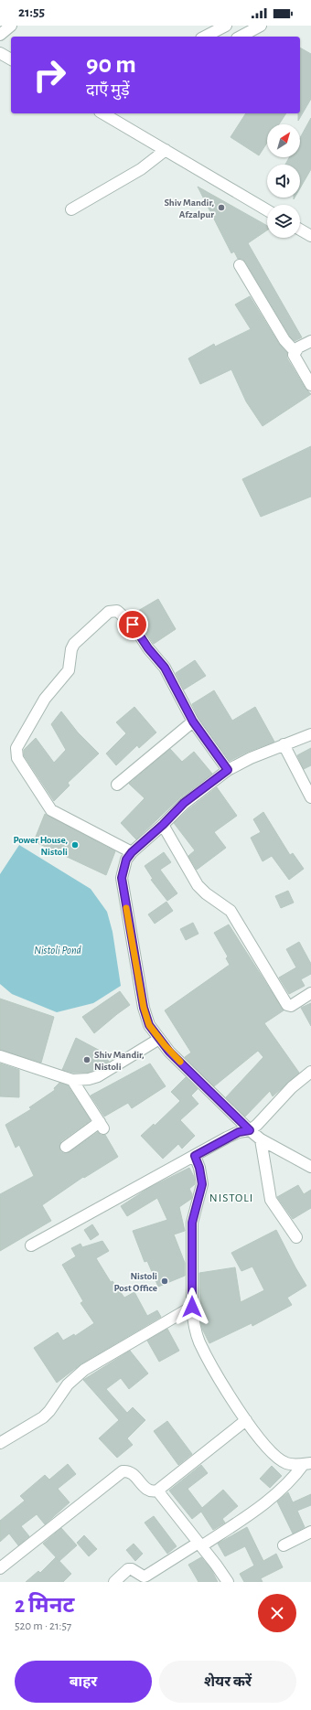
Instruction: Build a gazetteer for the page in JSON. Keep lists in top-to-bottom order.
{
  "districts": ["NISTOLI"],
  "water": ["Nistoli Pond"],
  "places": [
    "Shiv Mandir, Afzalpur",
    "Power House, Nistoli",
    "Shiv Mandir, Nistoli",
    "Nistoli Post Office"
  ],
  "north": "top right",
  "page": {
    "status": "21:55",
    "turn": ["90 m", "दाएँ मुड़ें"],
    "heading": ["2 मिनट", "520 m · 21:57"],
    "buttons": ["बाहर", "शेयर करें"]
  }
}
